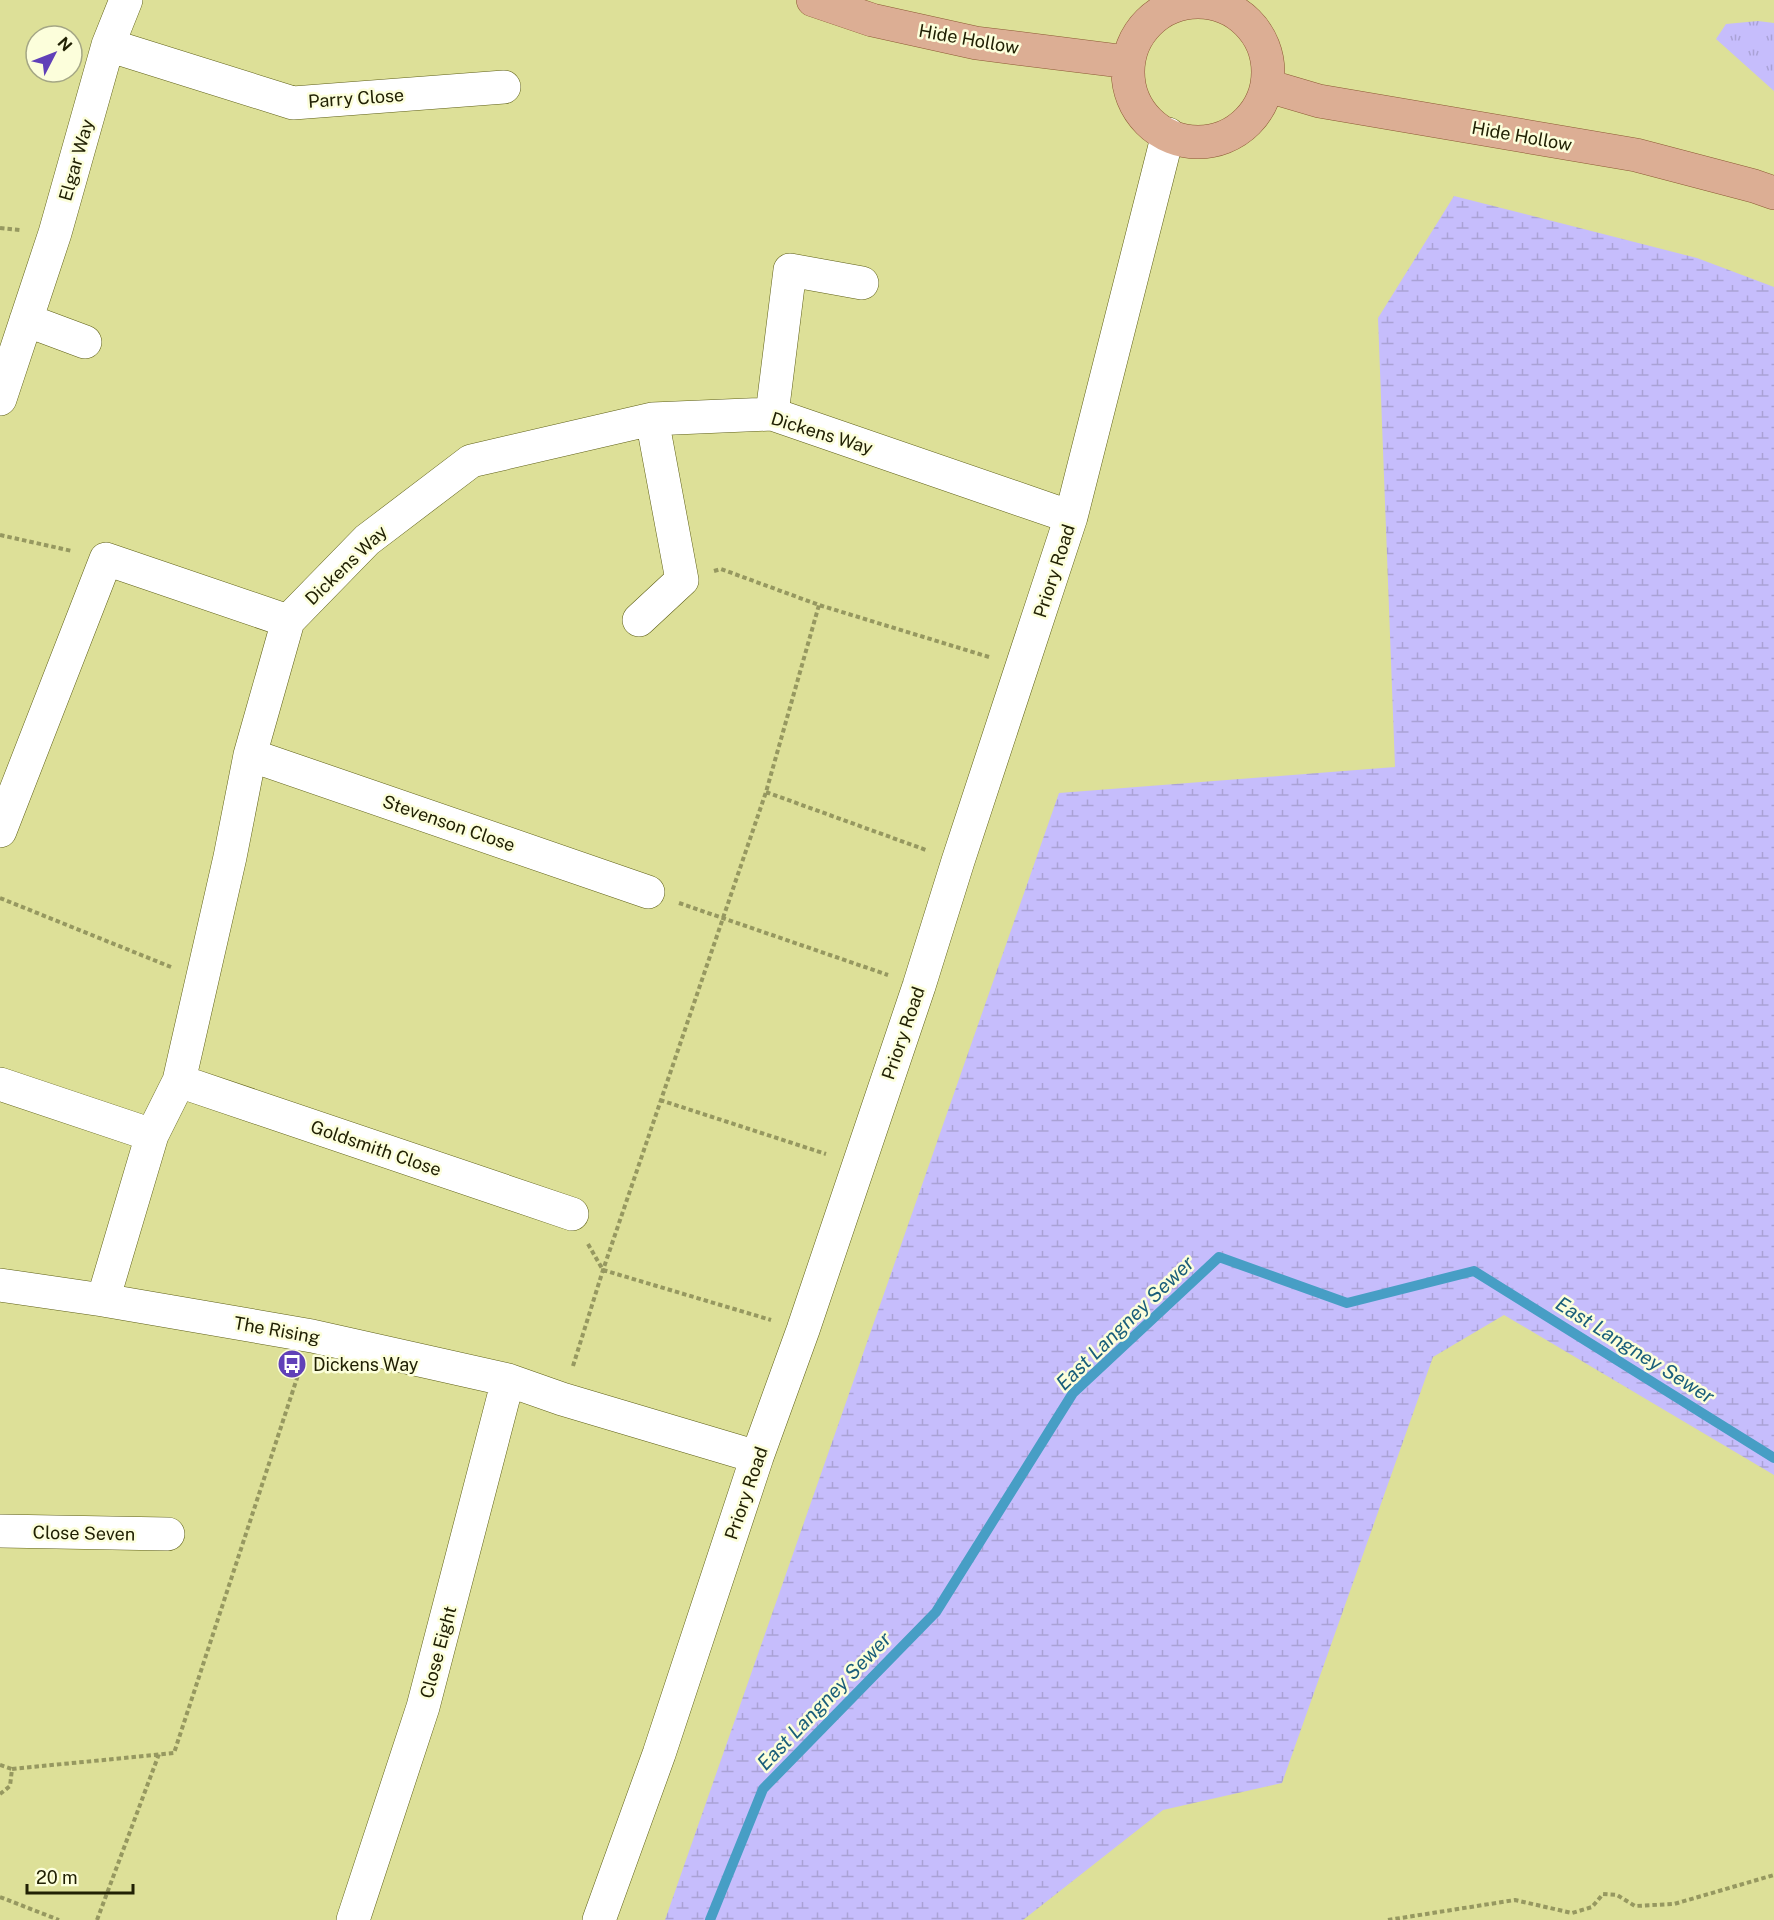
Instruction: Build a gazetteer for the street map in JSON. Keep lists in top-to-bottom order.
{
  "streets": {
    "main road": ["Hide Hollow"],
    "street": [
      "Parry Close",
      "Elgar Way",
      "Dickens Way",
      "Priory Road",
      "Stevenson Close",
      "Goldsmith Close",
      "The Rising",
      "Close Seven",
      "Close Eight"
    ]
  },
  "crossings": [
    ["Hide Hollow", "Priory Road"],
    ["Parry Close", "Elgar Way"],
    ["Dickens Way", "Priory Road"],
    ["Dickens Way", "Stevenson Close"],
    ["Dickens Way", "Goldsmith Close"],
    ["Dickens Way", "The Rising"],
    ["Priory Road", "The Rising"],
    ["The Rising", "Close Eight"]
  ],
  "water": ["East Langney Sewer"],
  "places": {
    "bus stop": ["Dickens Way"]
  },
  "scale_bar": "20 m",
  "north": "top right"
}
